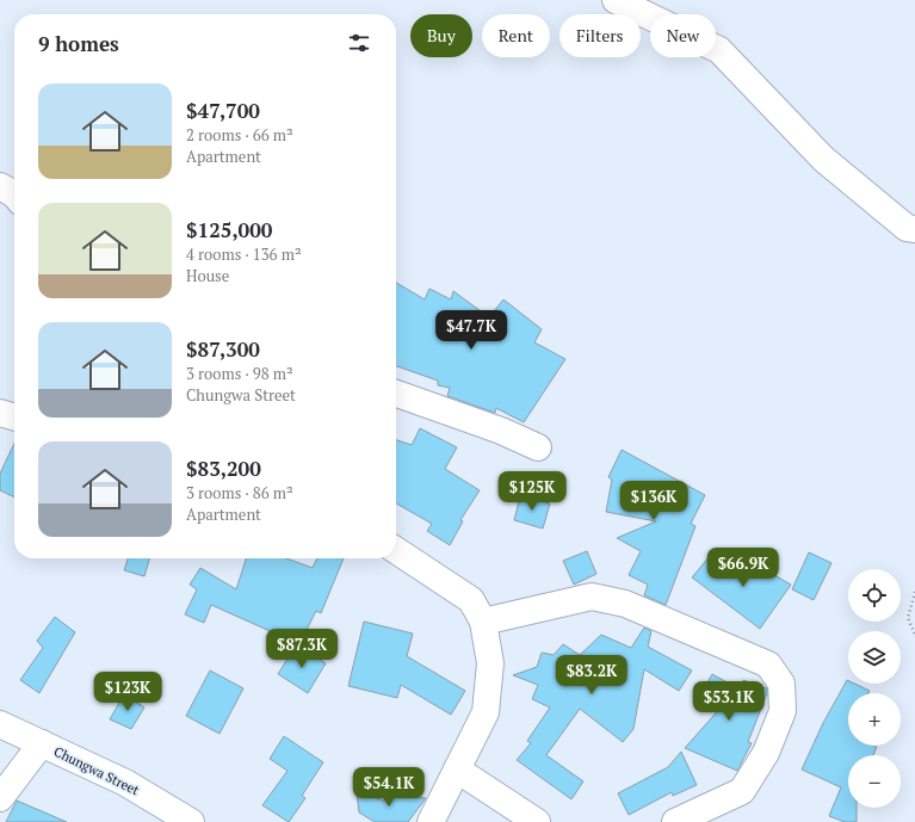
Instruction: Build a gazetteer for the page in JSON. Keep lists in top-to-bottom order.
{
  "streets": {
    "street": ["Chungwa Street"]
  },
  "page": {
    "chip": [
      "Buy",
      "Rent",
      "Filters",
      "New"
    ],
    "heading": "9 homes",
    "list": [
      {
        "name": "$47,700",
        "note": "2 rooms · 66 m² · Apartment"
      },
      {
        "name": "$125,000",
        "note": "4 rooms · 136 m² · House"
      },
      {
        "name": "$87,300",
        "note": "3 rooms · 98 m² · Chungwa Street"
      },
      {
        "name": "$83,200",
        "note": "3 rooms · 86 m² · Apartment"
      }
    ],
    "price": [
      "$47.7K",
      "$125K",
      "$136K",
      "$66.9K",
      "$87.3K",
      "$83.2K",
      "$123K",
      "$53.1K",
      "$54.1K"
    ],
    "map_buttons": ["+", "−"]
  }
}
